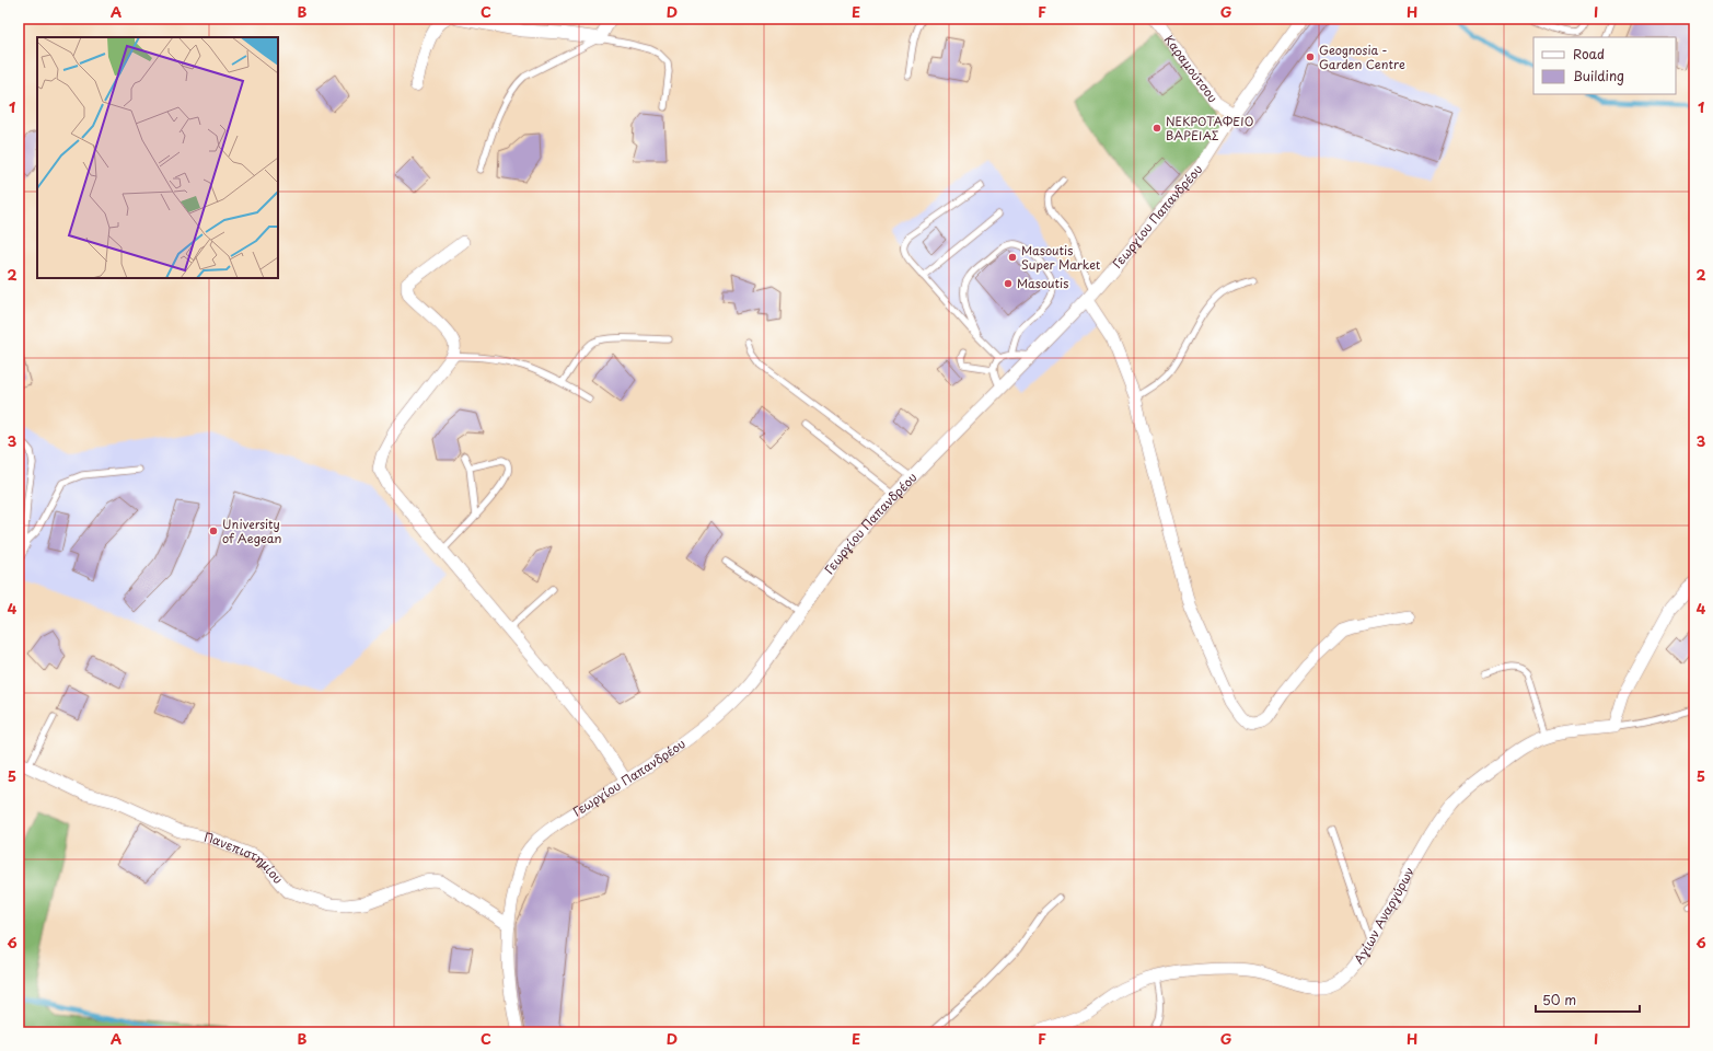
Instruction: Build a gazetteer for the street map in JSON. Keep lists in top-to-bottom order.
{
  "streets": {
    "street": [
      "Καραμούτσου",
      "Γεωργίου Παπανδρέου",
      "Πανεπιστημίου",
      "Αγίων Αναργύρων"
    ]
  },
  "crossings": [
    ["Καραμούτσου", "Γεωργίου Παπανδρέου"],
    ["Γεωργίου Παπανδρέου", "Πανεπιστημίου"]
  ],
  "places": [
    "Geognosia - Garden Centre",
    "ΝΕΚΡΟΤΑΦΕΙΟ ΒΑΡΕΙΑΣ",
    "Masoutis Super Market",
    "Masoutis",
    "University of Aegean"
  ],
  "legend": ["Road", "Building"],
  "scale_bar": "50 m",
  "grid": {
    "columns": [
      "A",
      "B",
      "C",
      "D",
      "E",
      "F",
      "G",
      "H",
      "I"
    ],
    "rows": [
      "1",
      "2",
      "3",
      "4",
      "5",
      "6"
    ]
  }
}
